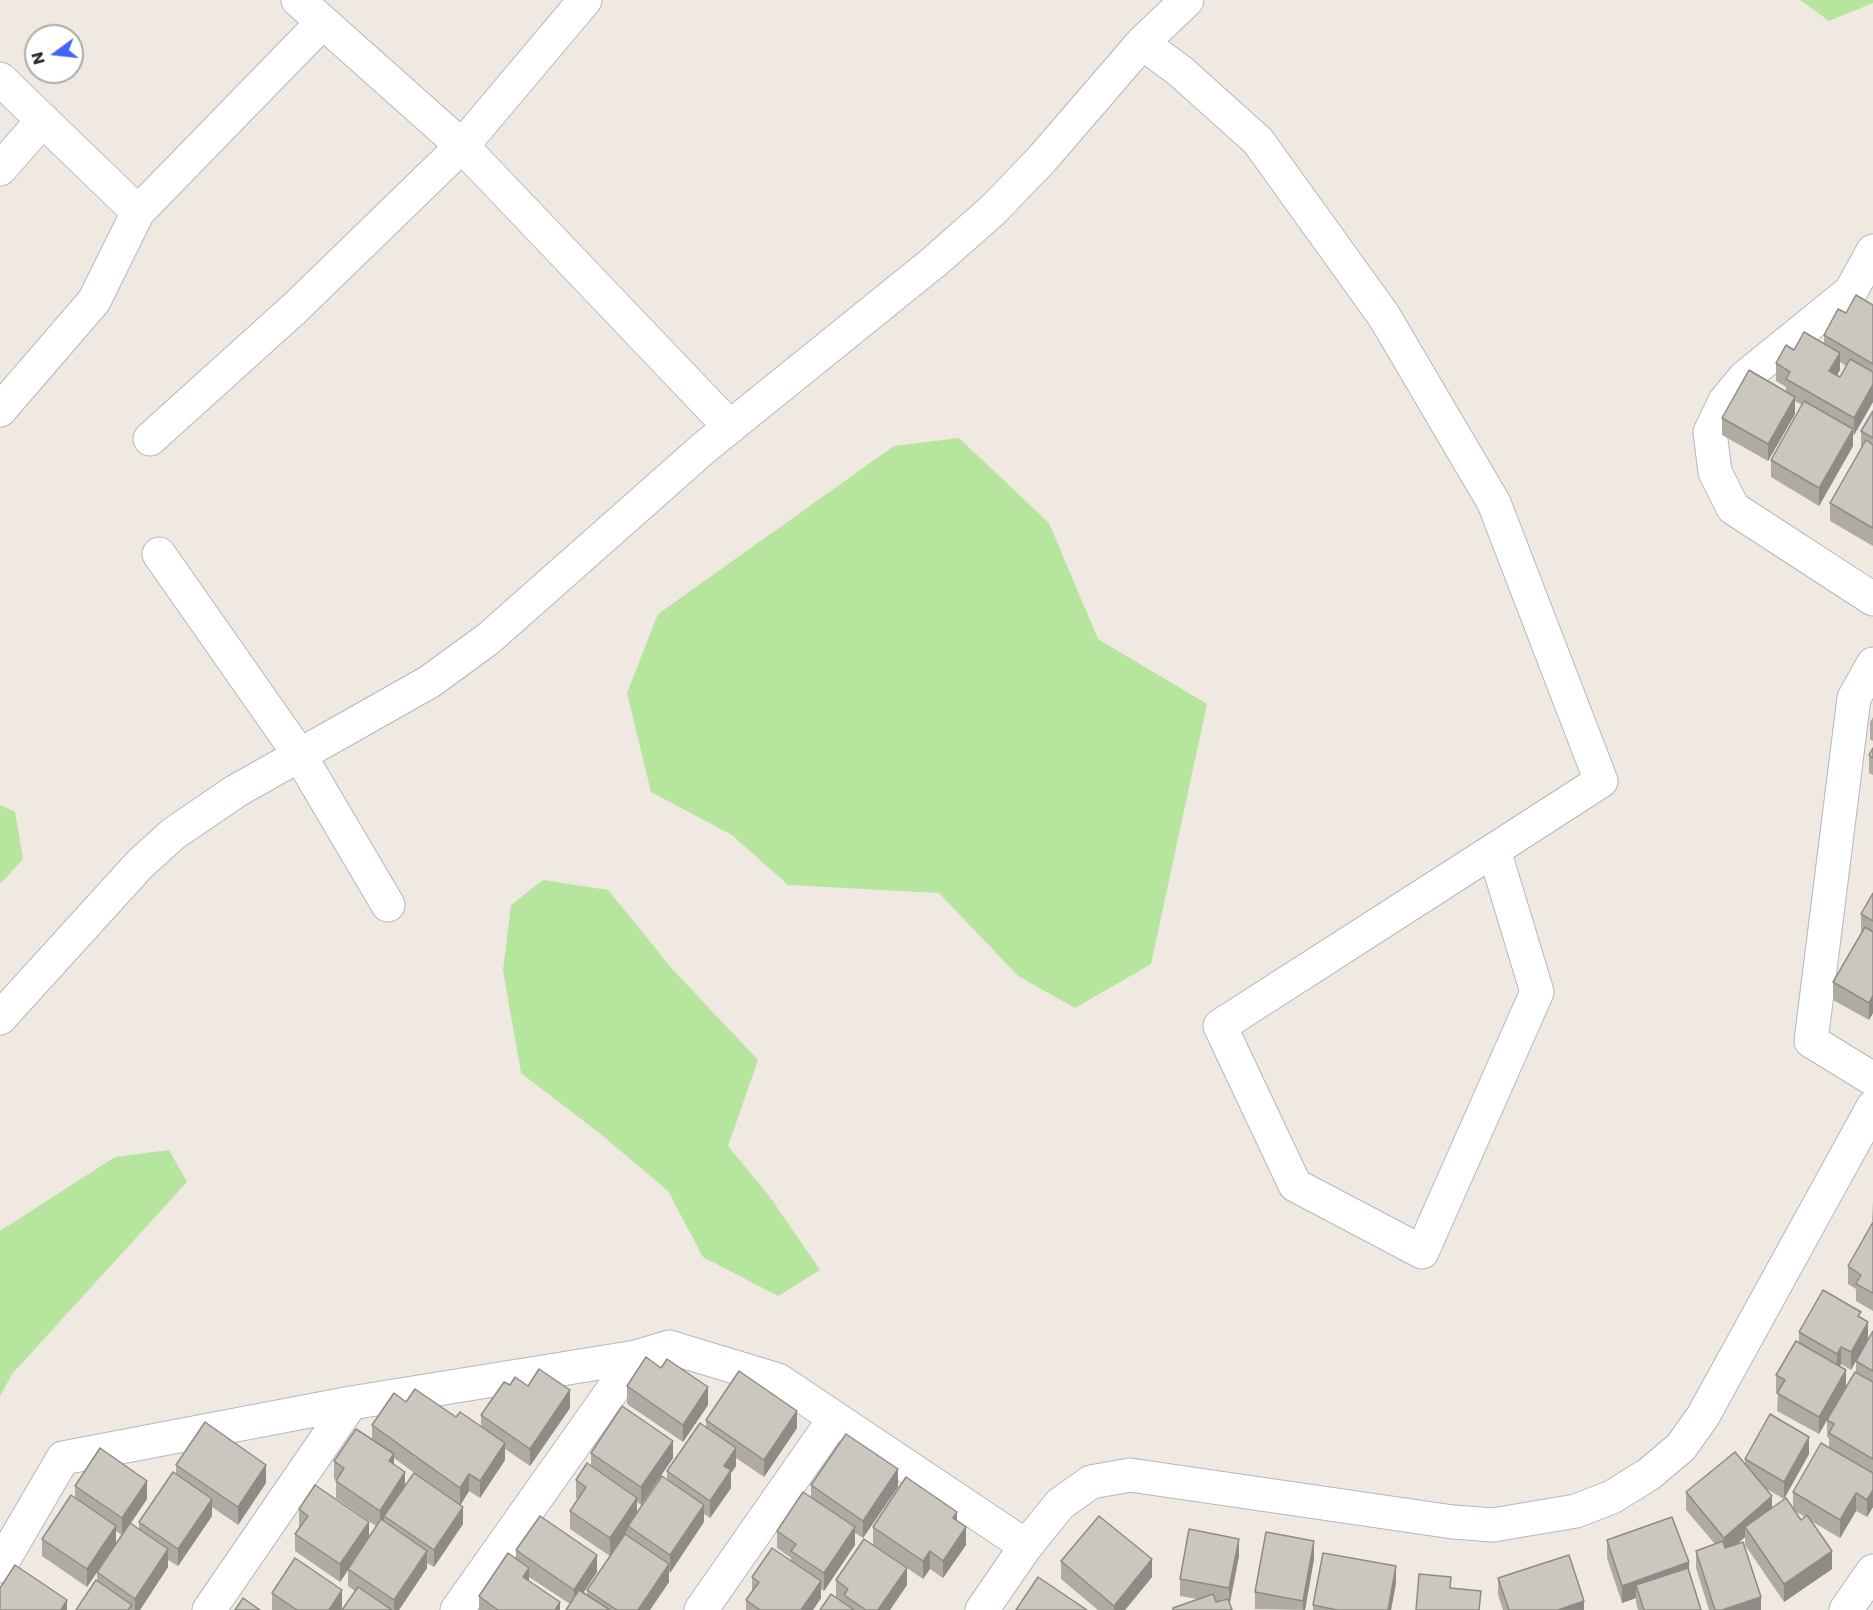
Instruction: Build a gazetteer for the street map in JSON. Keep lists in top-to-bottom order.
{
  "north": "left"
}
